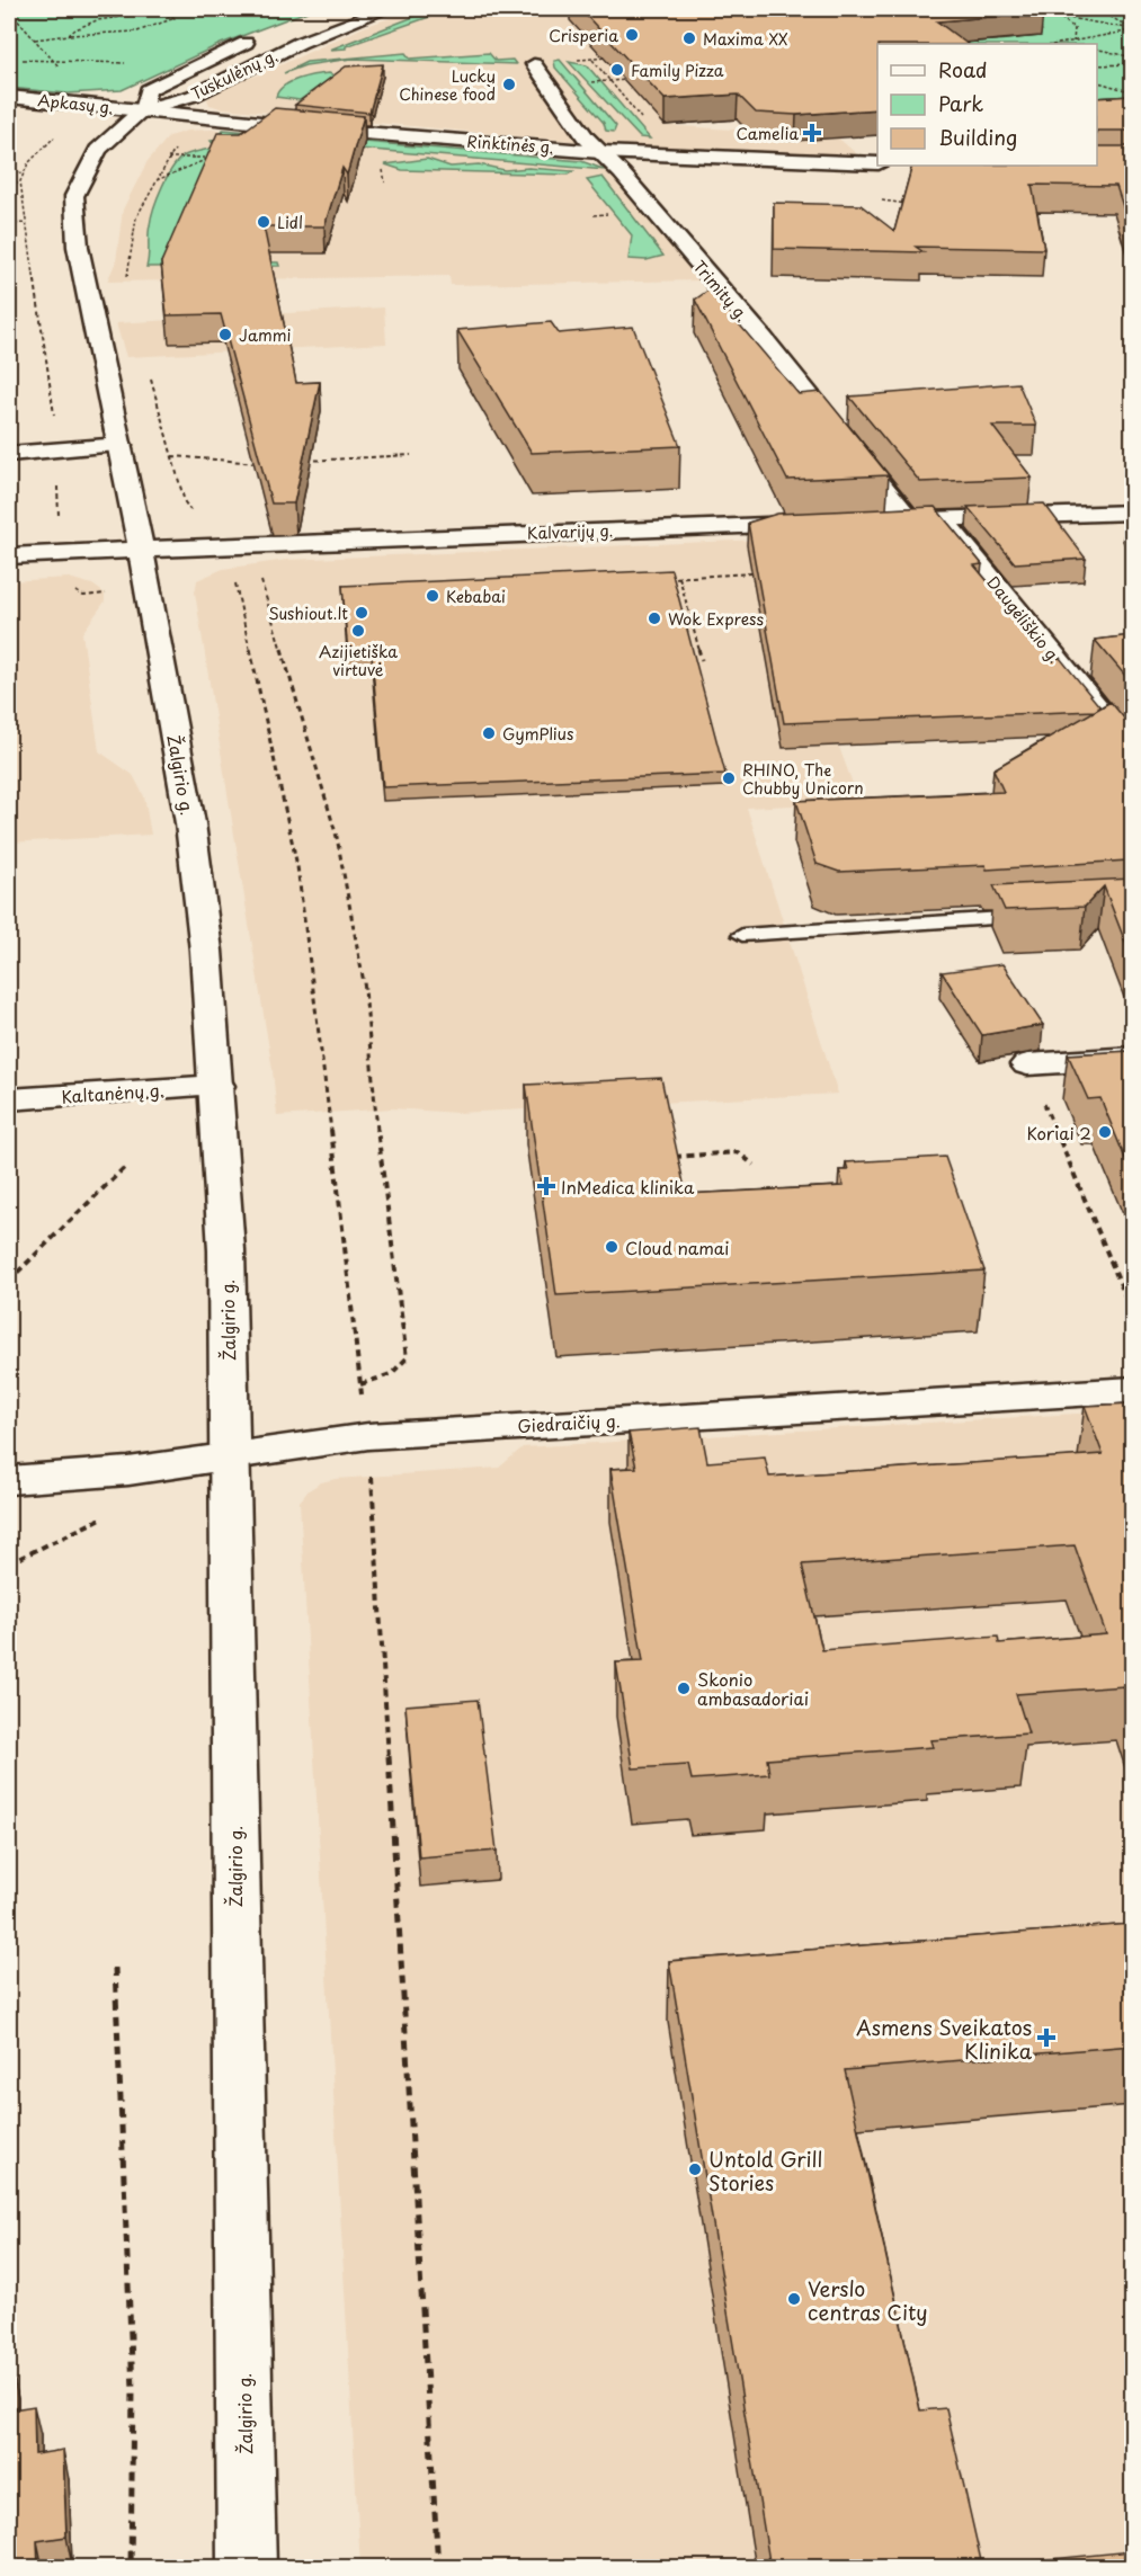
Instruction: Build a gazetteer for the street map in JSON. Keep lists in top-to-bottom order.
{
  "streets": {
    "main road": [
      "Tuskulėnų g.",
      "Apkasų g.",
      "Rinktinės g.",
      "Trimitų g.",
      "Kalvarijų g.",
      "Daugėliškio g.",
      "Žalgirio g.",
      "Kaltanėnų g.",
      "Giedraičių g."
    ]
  },
  "crossings": [
    ["Tuskulėnų g.", "Apkasų g."],
    ["Tuskulėnų g.", "Rinktinės g."],
    ["Tuskulėnų g.", "Žalgirio g."],
    ["Apkasų g.", "Rinktinės g."],
    ["Apkasų g.", "Žalgirio g."],
    ["Rinktinės g.", "Trimitų g."],
    ["Rinktinės g.", "Žalgirio g."],
    ["Kalvarijų g.", "Žalgirio g."],
    ["Žalgirio g.", "Kaltanėnų g."],
    ["Žalgirio g.", "Giedraičių g."]
  ],
  "places": {
    "other": [
      "Crisperia",
      "Maxima XX",
      "Family Pizza",
      "Lucky Chinese food",
      "Lidl",
      "Jammi",
      "Kebabai",
      "Sushiout.lt",
      "Wok Express",
      "Azijietiška virtuvė",
      "GymPlius",
      "RHINO, The Chubby Unicorn",
      "Koriai 2",
      "Cloud namai",
      "Skonio ambasadoriai",
      "Untold Grill Stories",
      "Verslo centras City"
    ],
    "health": ["Camelia", "InMedica klinika", "Asmens Sveikatos Klinika"]
  },
  "legend": ["Road", "Park", "Building"]
}
